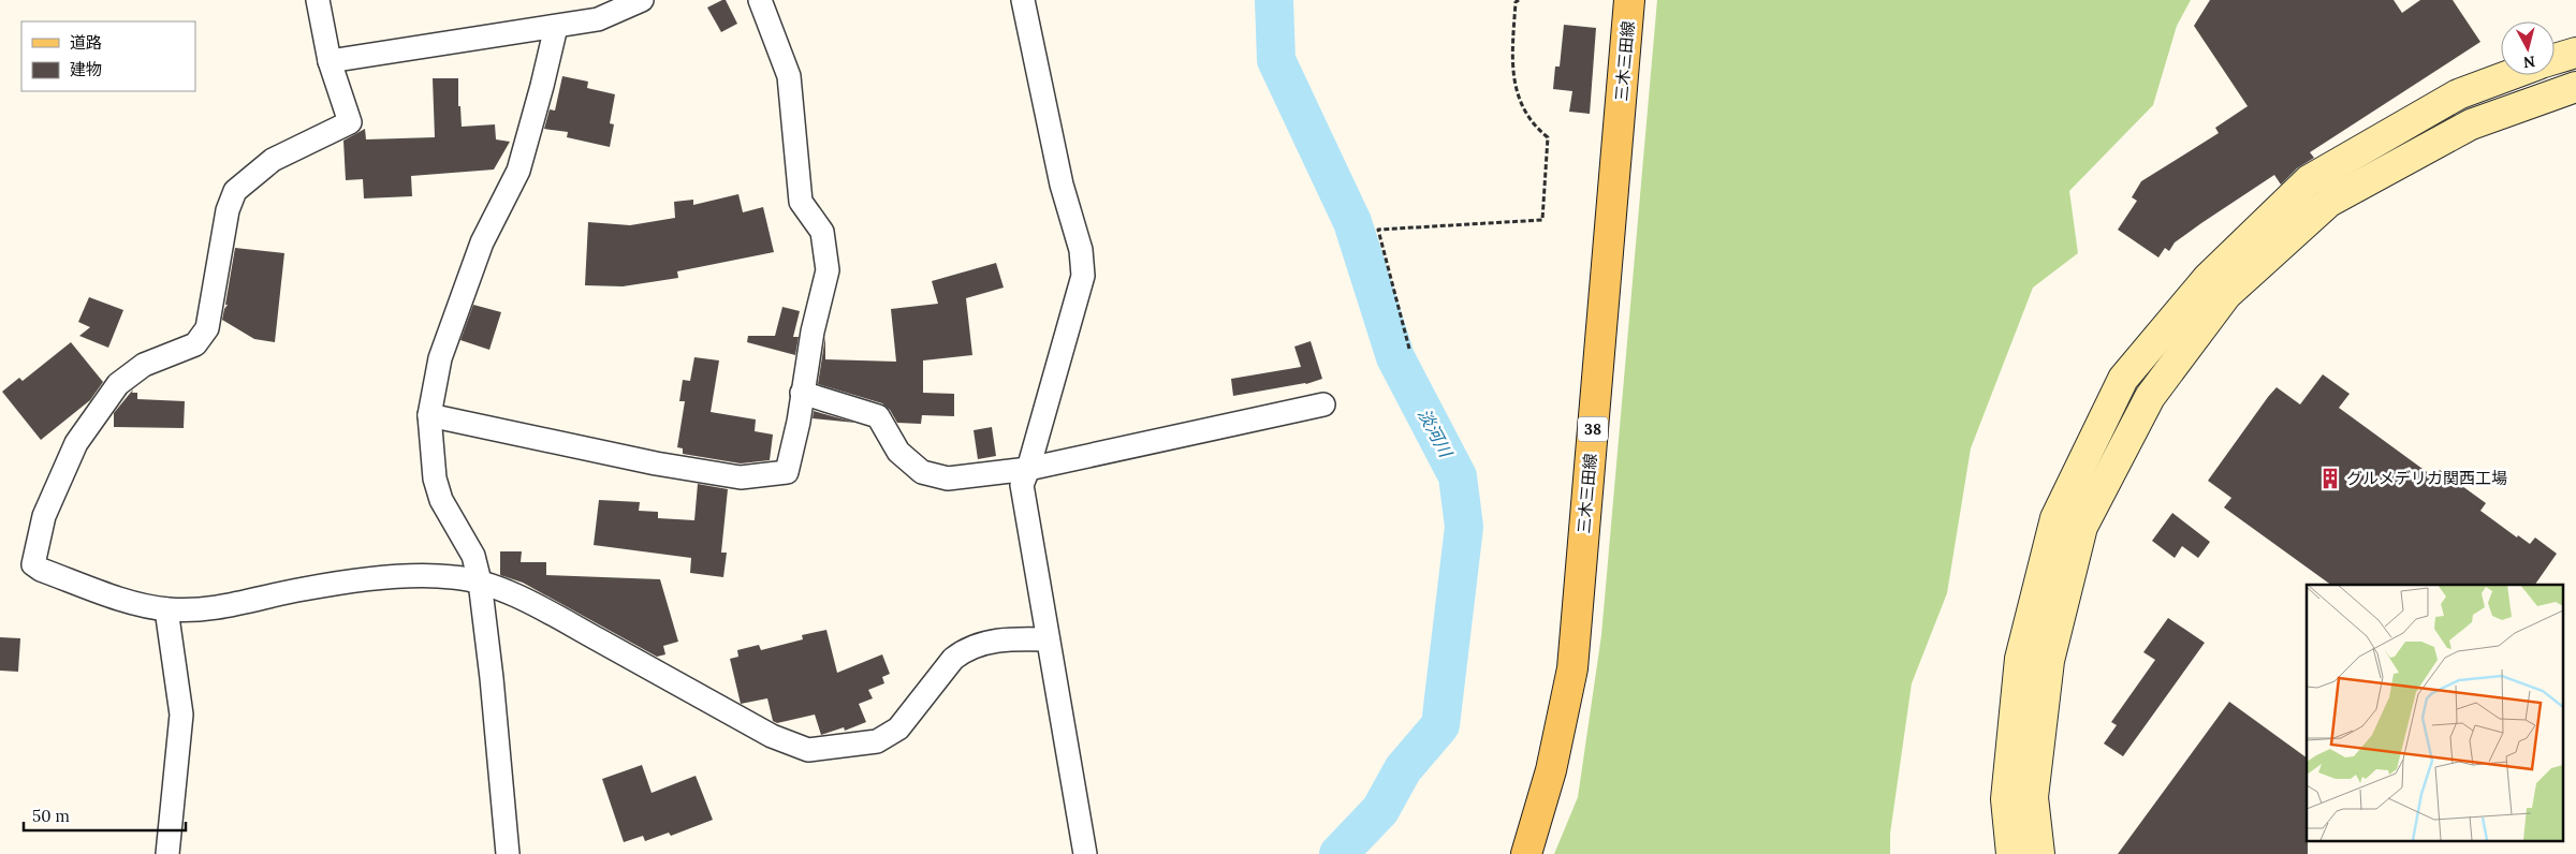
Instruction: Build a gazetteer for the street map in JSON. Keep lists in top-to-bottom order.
{
  "streets": {
    "main road": ["三木三田線", "38"]
  },
  "water": ["淡河川"],
  "places": {
    "building": ["グルメデリカ関西工場"]
  },
  "legend": ["道路", "建物"],
  "scale_bar": "50 m",
  "north": "bottom"
}
